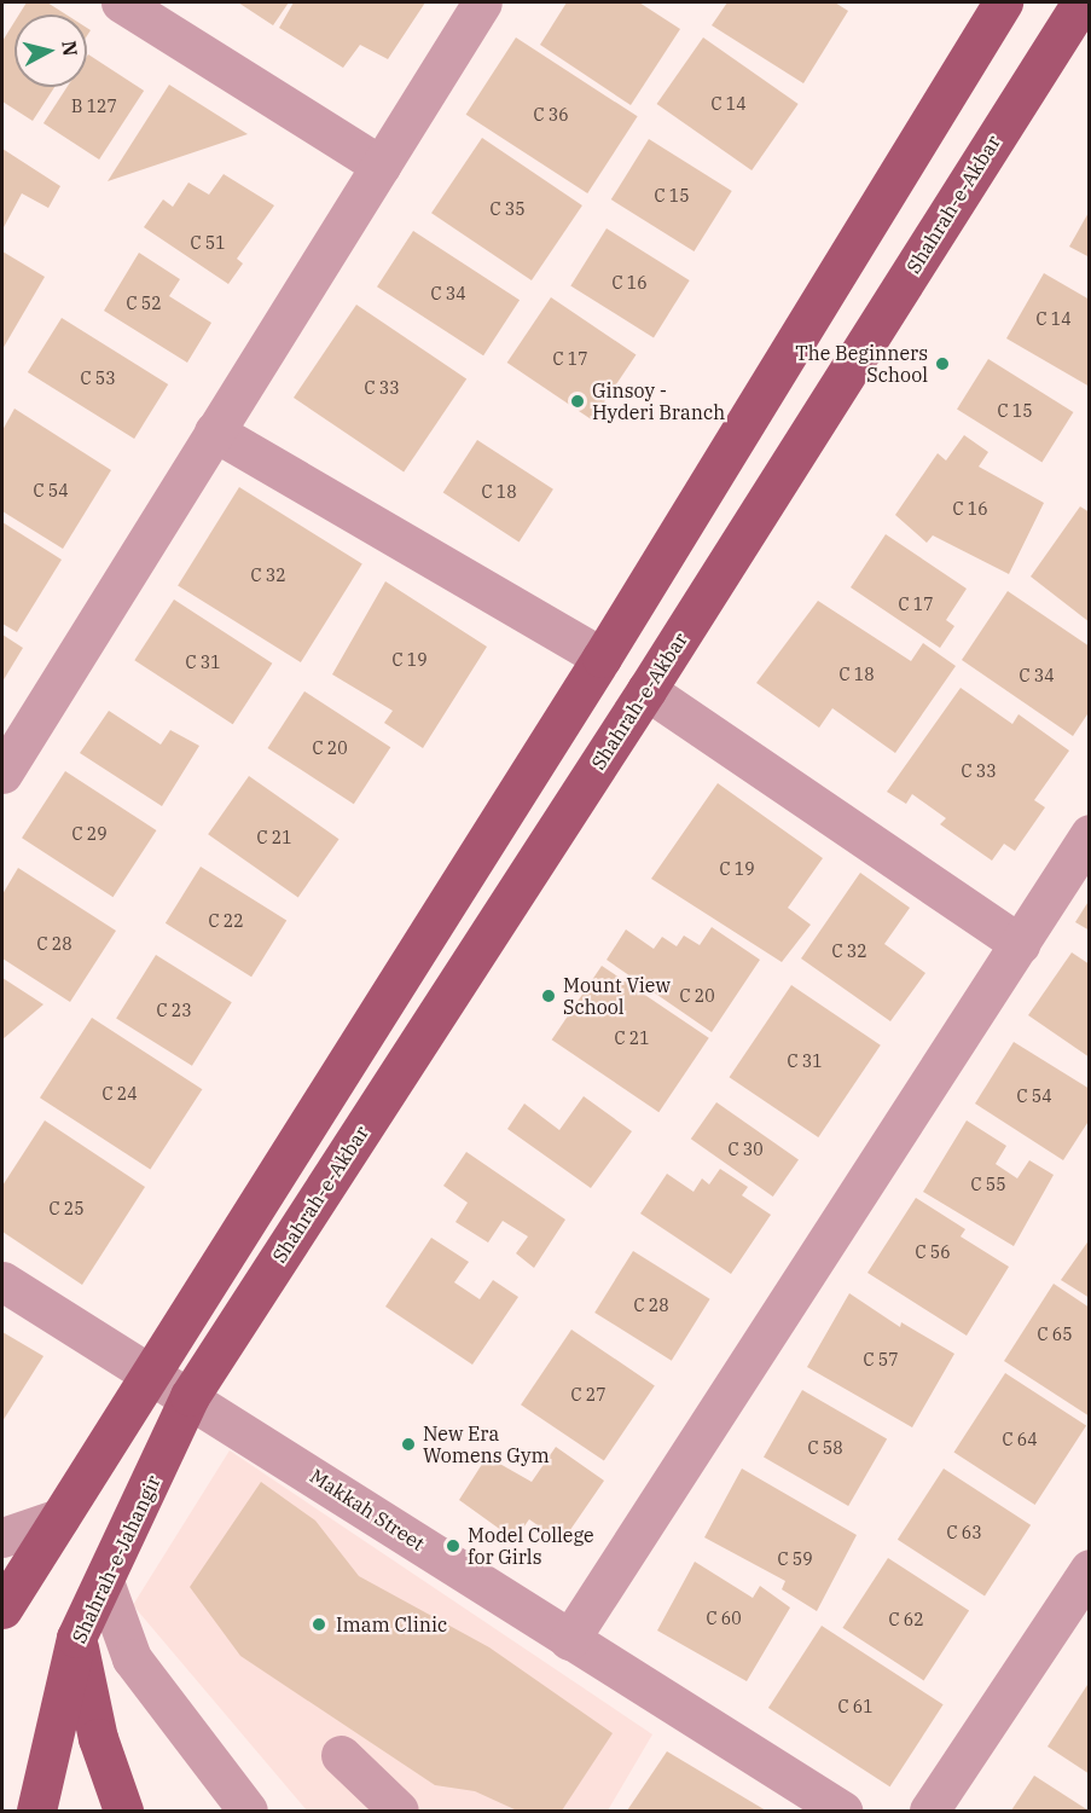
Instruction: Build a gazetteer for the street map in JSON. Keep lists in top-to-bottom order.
{
  "streets": {
    "main road": ["Shahrah-e-Akbar", "Shahrah-e-Jahangir"],
    "street": ["Makkah Street"]
  },
  "crossings": [
    ["Shahrah-e-Akbar", "Makkah Street"],
    ["Shahrah-e-Akbar", "Shahrah-e-Jahangir"],
    ["Makkah Street", "Shahrah-e-Jahangir"]
  ],
  "places": [
    "The Beginners School",
    "Ginsoy - Hyderi Branch",
    "Mount View School",
    "New Era Womens Gym",
    "Model College for Girls",
    "Imam Clinic"
  ],
  "house_numbers": [
    "C 14",
    "B 127",
    "C 36",
    "C 15",
    "C 35",
    "C 51",
    "C 16",
    "C 34",
    "C 52",
    "C 14",
    "C 17",
    "C 53",
    "C 33",
    "C 15",
    "C 54",
    "C 18",
    "C 16",
    "C 32",
    "C 17",
    "C 19",
    "C 31",
    "C 18",
    "C 34",
    "C 20",
    "C 33",
    "C 29",
    "C 21",
    "C 19",
    "C 22",
    "C 28",
    "C 32",
    "C 20",
    "C 23",
    "C 21",
    "C 31",
    "C 24",
    "C 54",
    "C 30",
    "C 55",
    "C 25",
    "C 56",
    "C 28",
    "C 65",
    "C 57",
    "C 27",
    "C 64",
    "C 58",
    "C 63",
    "C 59",
    "C 60",
    "C 62",
    "C 61"
  ],
  "north": "right"
}
